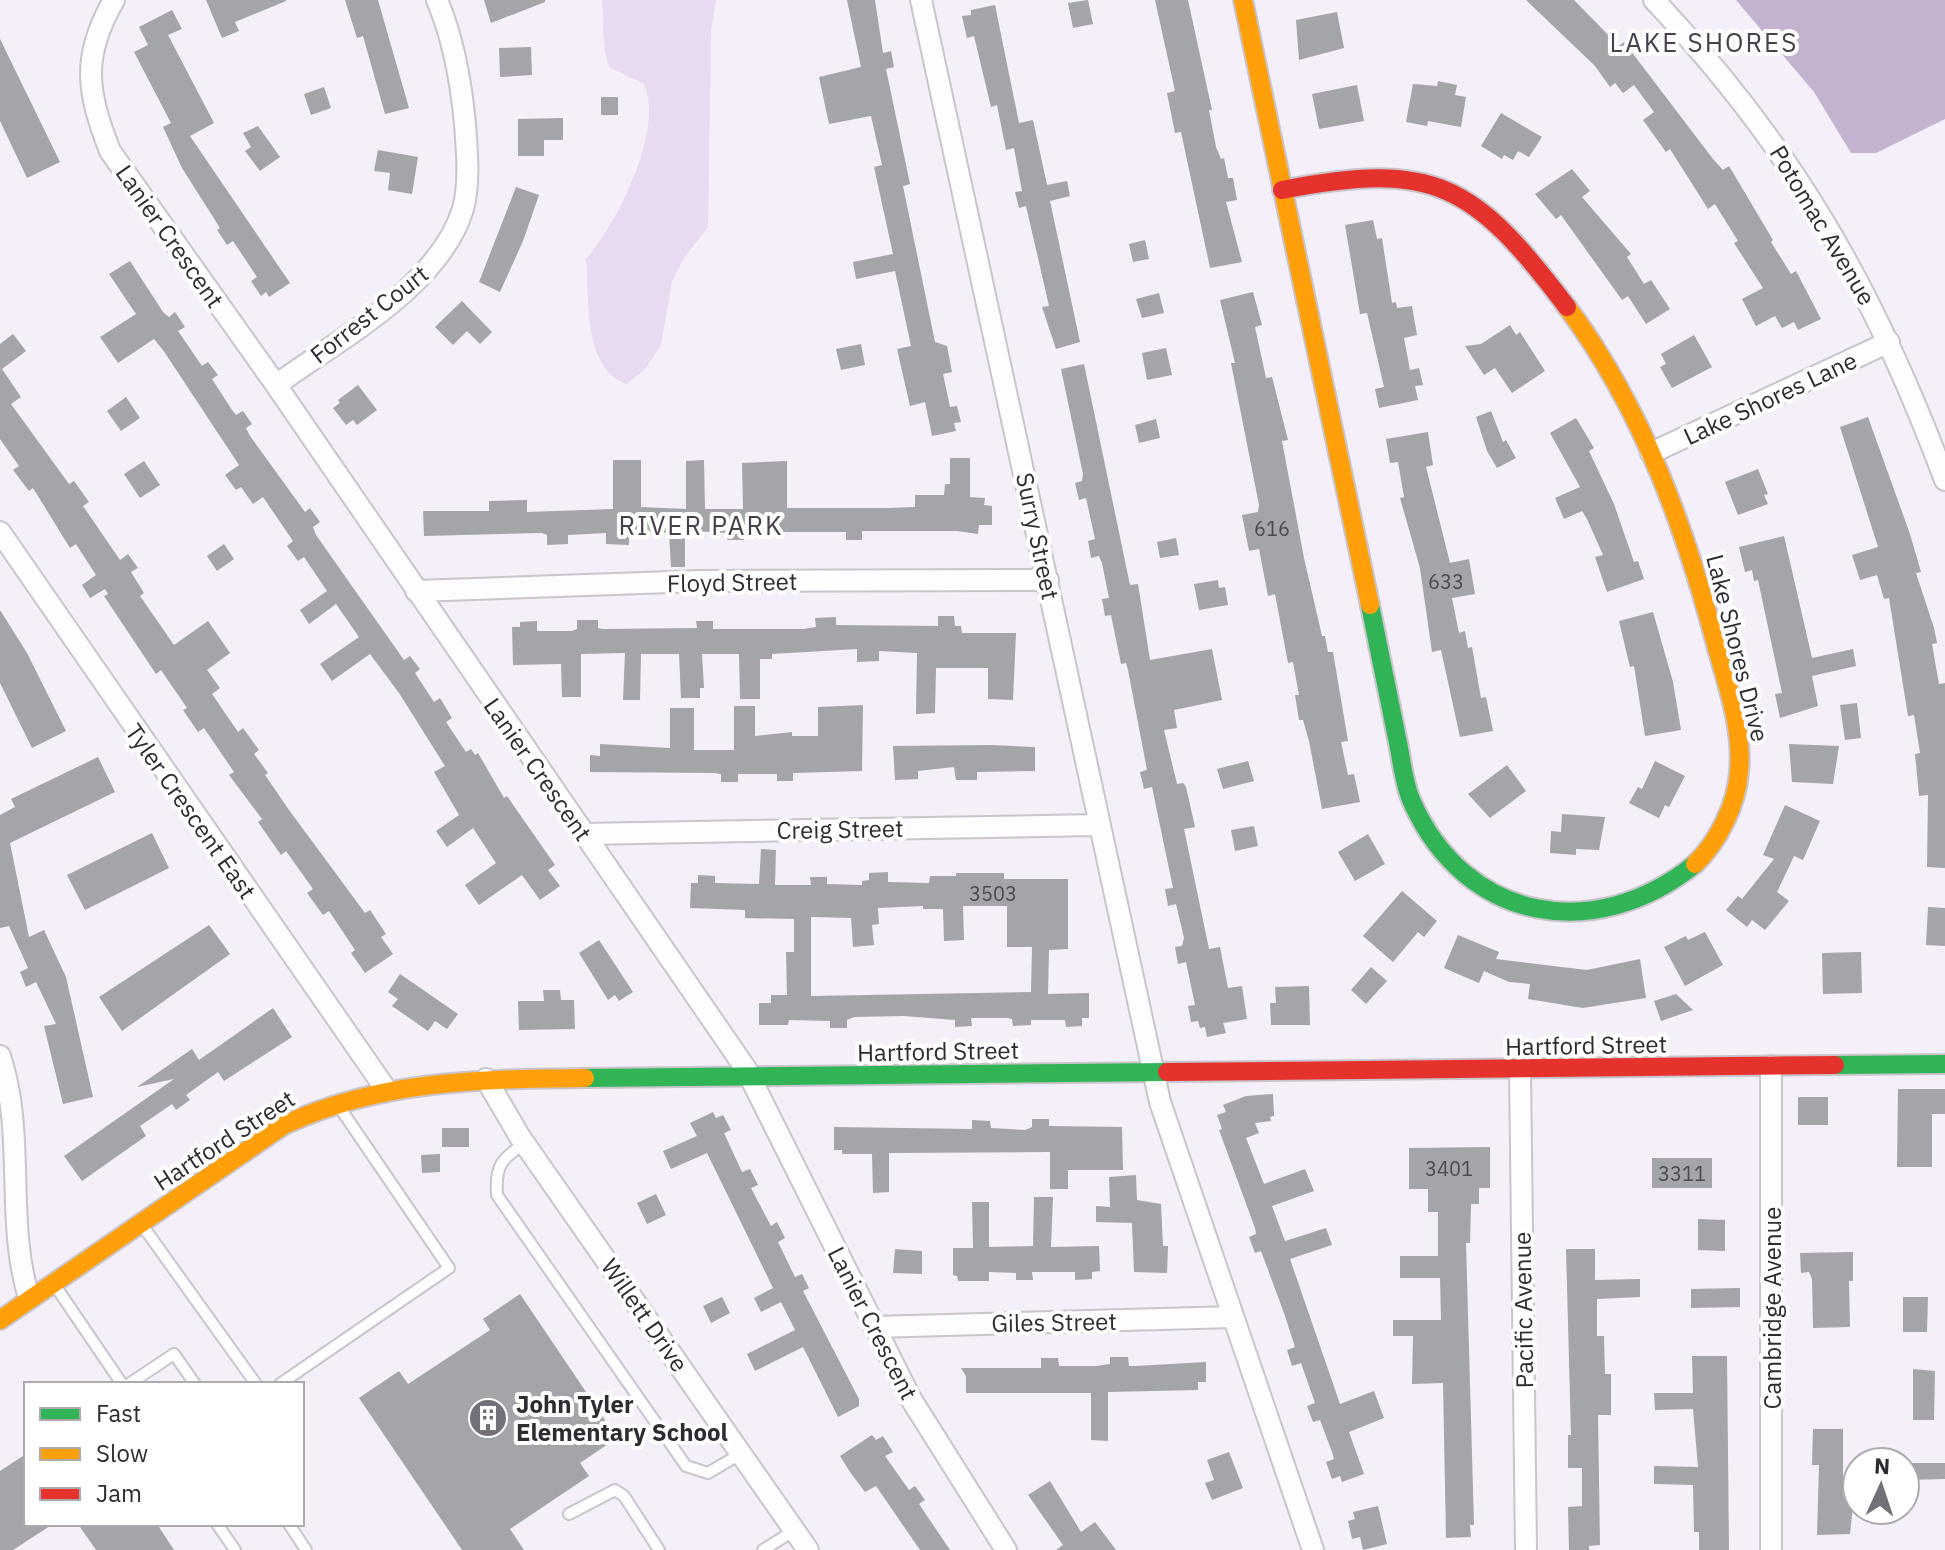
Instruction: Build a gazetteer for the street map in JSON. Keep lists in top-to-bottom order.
{
  "streets": {
    "street": [
      "Potomac Avenue",
      "Lanier Crescent",
      "Forrest Court",
      "Lake Shores Lane",
      "Surry Street",
      "Floyd Street",
      "Lake Shores Drive",
      "Tyler Crescent East",
      "Creig Street",
      "Hartford Street",
      "Cambridge Avenue",
      "Pacific Avenue",
      "Willett Drive",
      "Giles Street"
    ]
  },
  "crossings": [
    ["Potomac Avenue", "Lake Shores Lane"],
    ["Lanier Crescent", "Forrest Court"],
    ["Lanier Crescent", "Floyd Street"],
    ["Lanier Crescent", "Creig Street"],
    ["Lanier Crescent", "Hartford Street"],
    ["Lanier Crescent", "Giles Street"],
    ["Lake Shores Lane", "Lake Shores Drive"],
    ["Surry Street", "Floyd Street"],
    ["Surry Street", "Creig Street"],
    ["Surry Street", "Hartford Street"],
    ["Tyler Crescent East", "Hartford Street"],
    ["Hartford Street", "Cambridge Avenue"],
    ["Hartford Street", "Pacific Avenue"],
    ["Hartford Street", "Willett Drive"]
  ],
  "districts": ["LAKE SHORES", "RIVER PARK"],
  "places": {
    "building": ["John Tyler Elementary School"]
  },
  "house_numbers": [
    "616",
    "633",
    "3503",
    "3401",
    "3311"
  ],
  "legend": ["Fast", "Slow", "Jam"],
  "north": "top"
}
